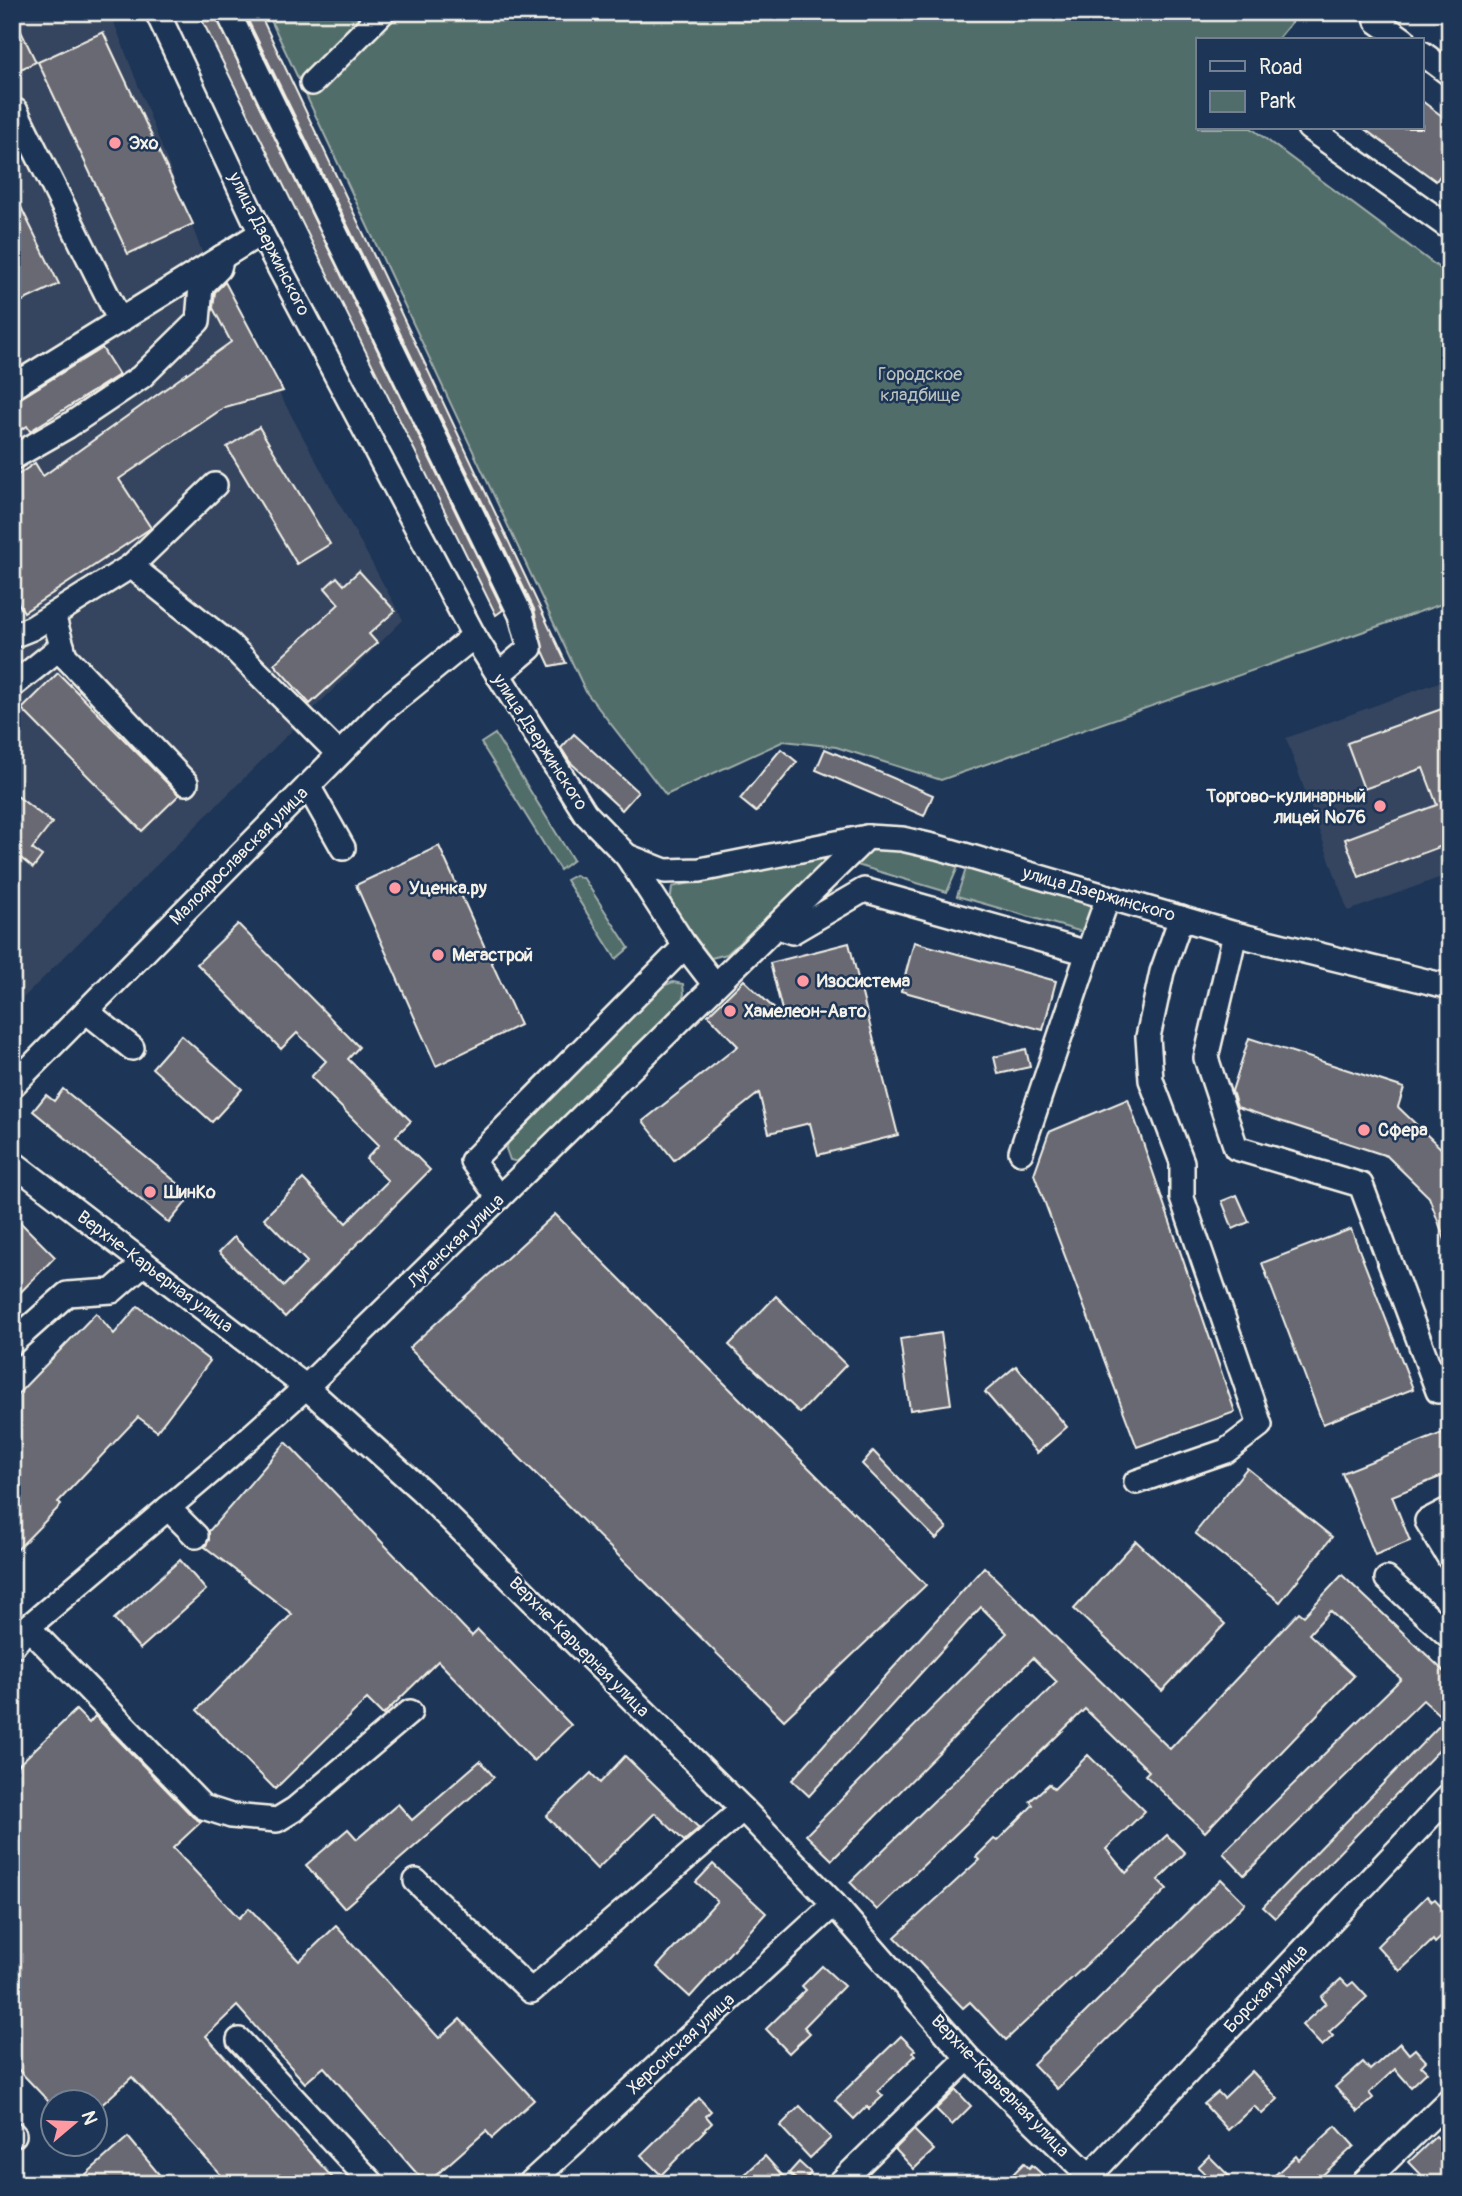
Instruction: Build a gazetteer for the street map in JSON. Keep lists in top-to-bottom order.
{
  "streets": {
    "street": [
      "улица Дзержинского",
      "Малоярославская улица",
      "Луганская улица",
      "Верхне-Карьерная улица",
      "Борская улица",
      "Херсонская улица"
    ]
  },
  "crossings": [
    ["улица Дзержинского", "Малоярославская улица"],
    ["улица Дзержинского", "Луганская улица"],
    ["Луганская улица", "Верхне-Карьерная улица"],
    ["Верхне-Карьерная улица", "Борская улица"],
    ["Верхне-Карьерная улица", "Херсонская улица"]
  ],
  "parks": ["Городское кладбище"],
  "places": [
    "Эхо",
    "Торгово-кулинарный лицей №76",
    "Уценка.ру",
    "Мегастрой",
    "Изосистема",
    "Хамелеон-Авто",
    "Сфера",
    "ШинКо"
  ],
  "legend": ["Road", "Park"],
  "north": "right"
}
